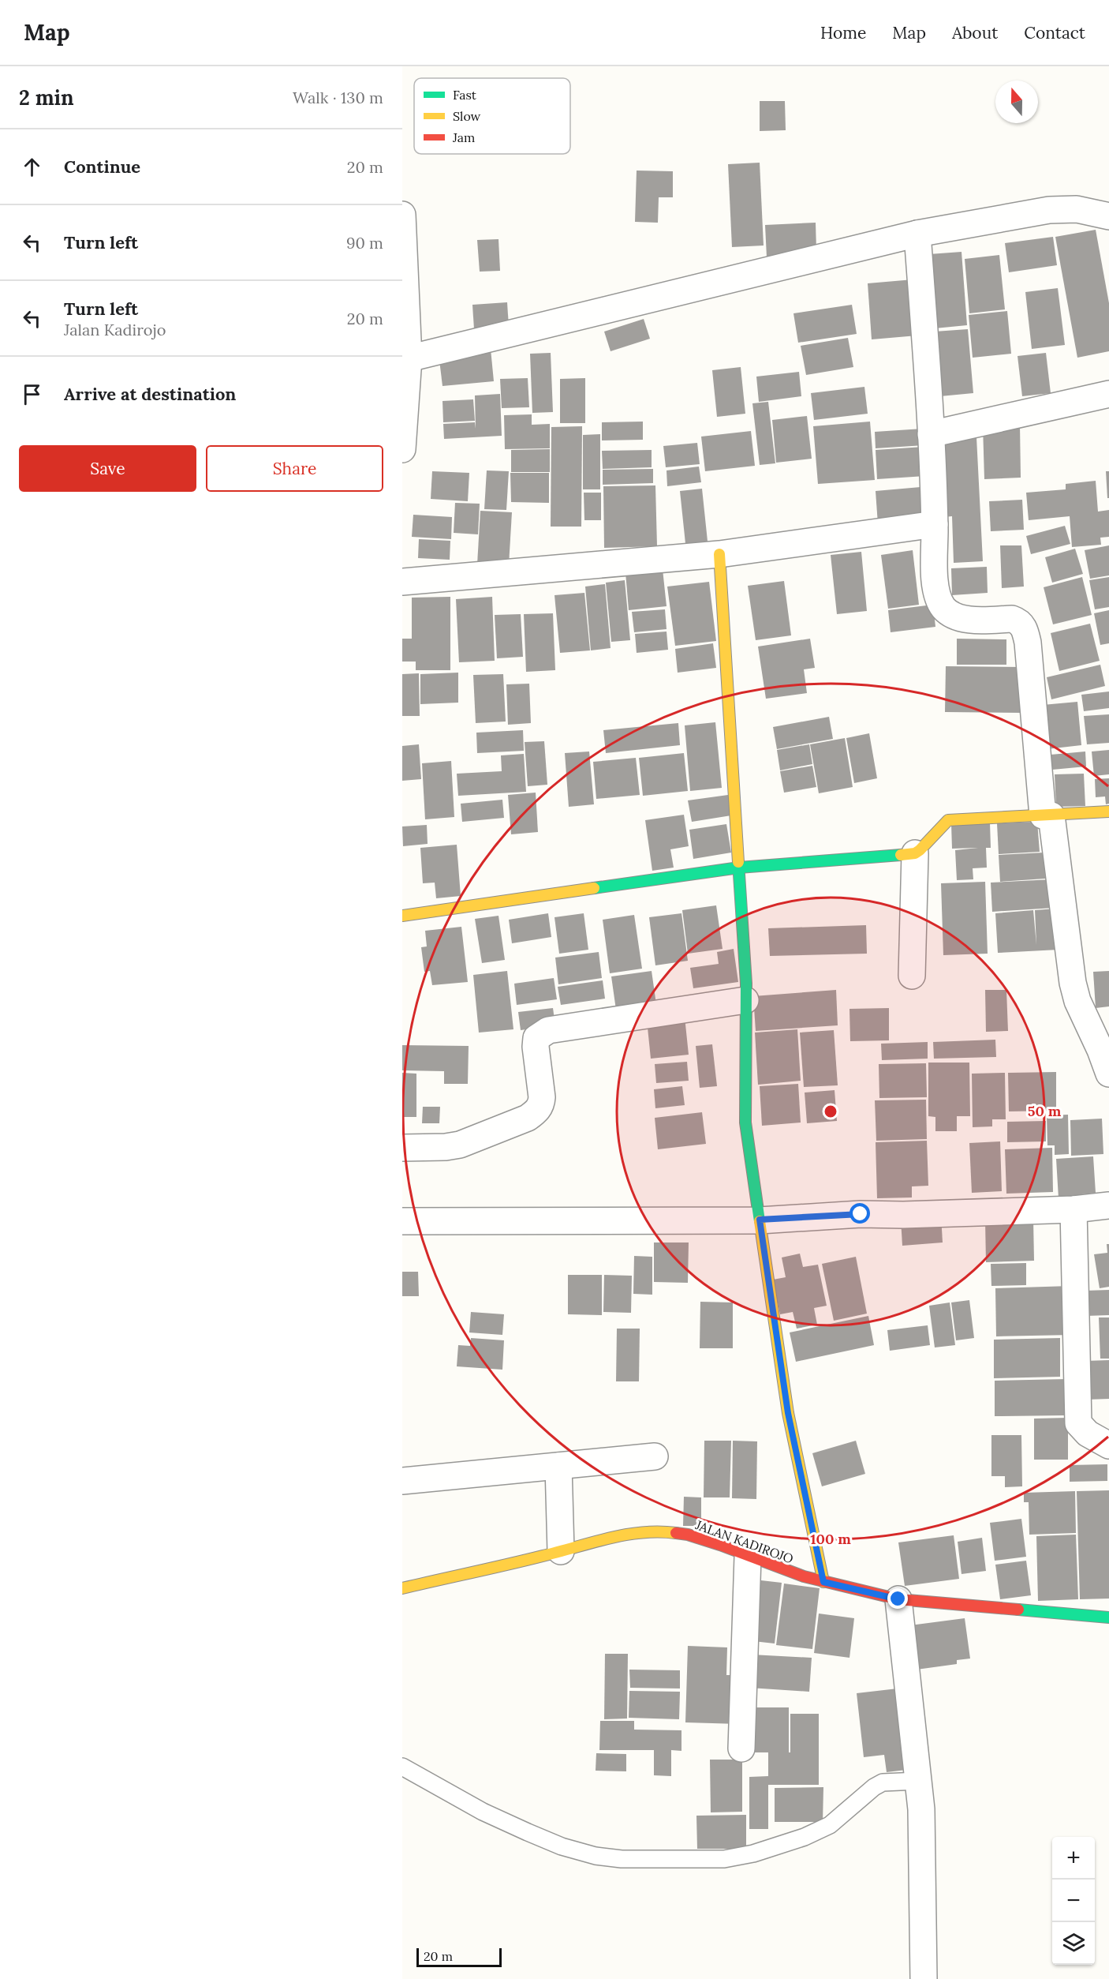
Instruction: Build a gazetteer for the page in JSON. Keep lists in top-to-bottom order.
{
  "streets": {
    "street": ["JALAN KADIROJO"]
  },
  "legend": ["Fast", "Slow", "Jam"],
  "scale_bar": "20 m",
  "north": "top",
  "page": {
    "header": "Map",
    "nav": [
      "Home",
      "Map",
      "About",
      "Contact"
    ],
    "heading": ["2 min", "Walk · 130 m"],
    "list": [
      ["Continue", "20 m"],
      ["Turn left", "90 m"],
      ["Turn left", "Jalan Kadirojo", "20 m"],
      "Arrive at destination"
    ],
    "buttons": ["Save", "Share"],
    "map_buttons": ["+", "−"],
    "scale": "20 m"
  },
  "rings": ["50 m", "100 m"]
}
